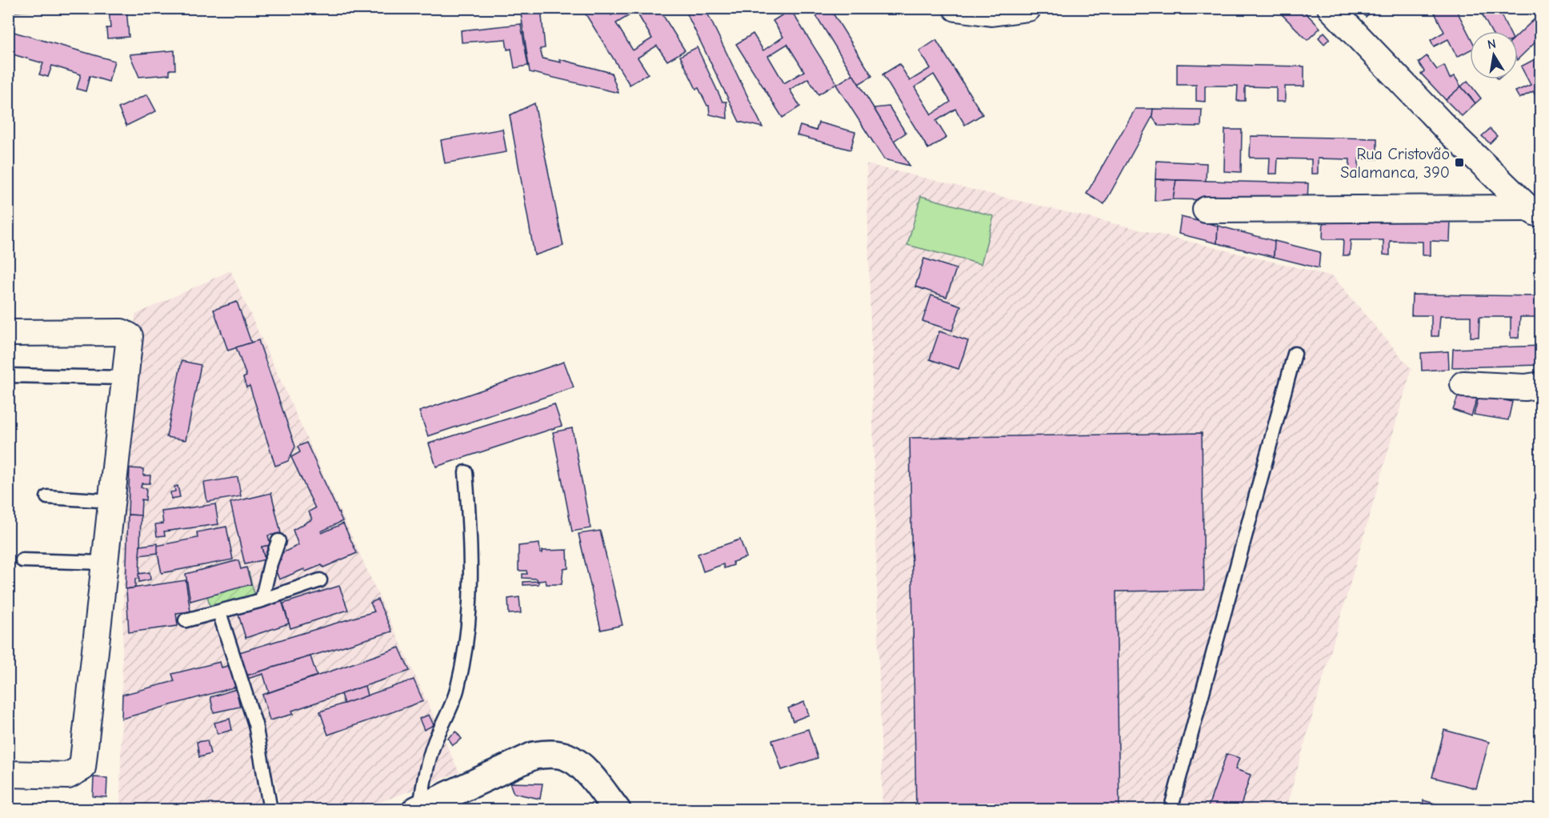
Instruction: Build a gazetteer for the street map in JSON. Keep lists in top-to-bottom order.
{
  "places": {
    "transit": ["Rua Cristovão Salamanca, 390"]
  },
  "north": "top"
}
